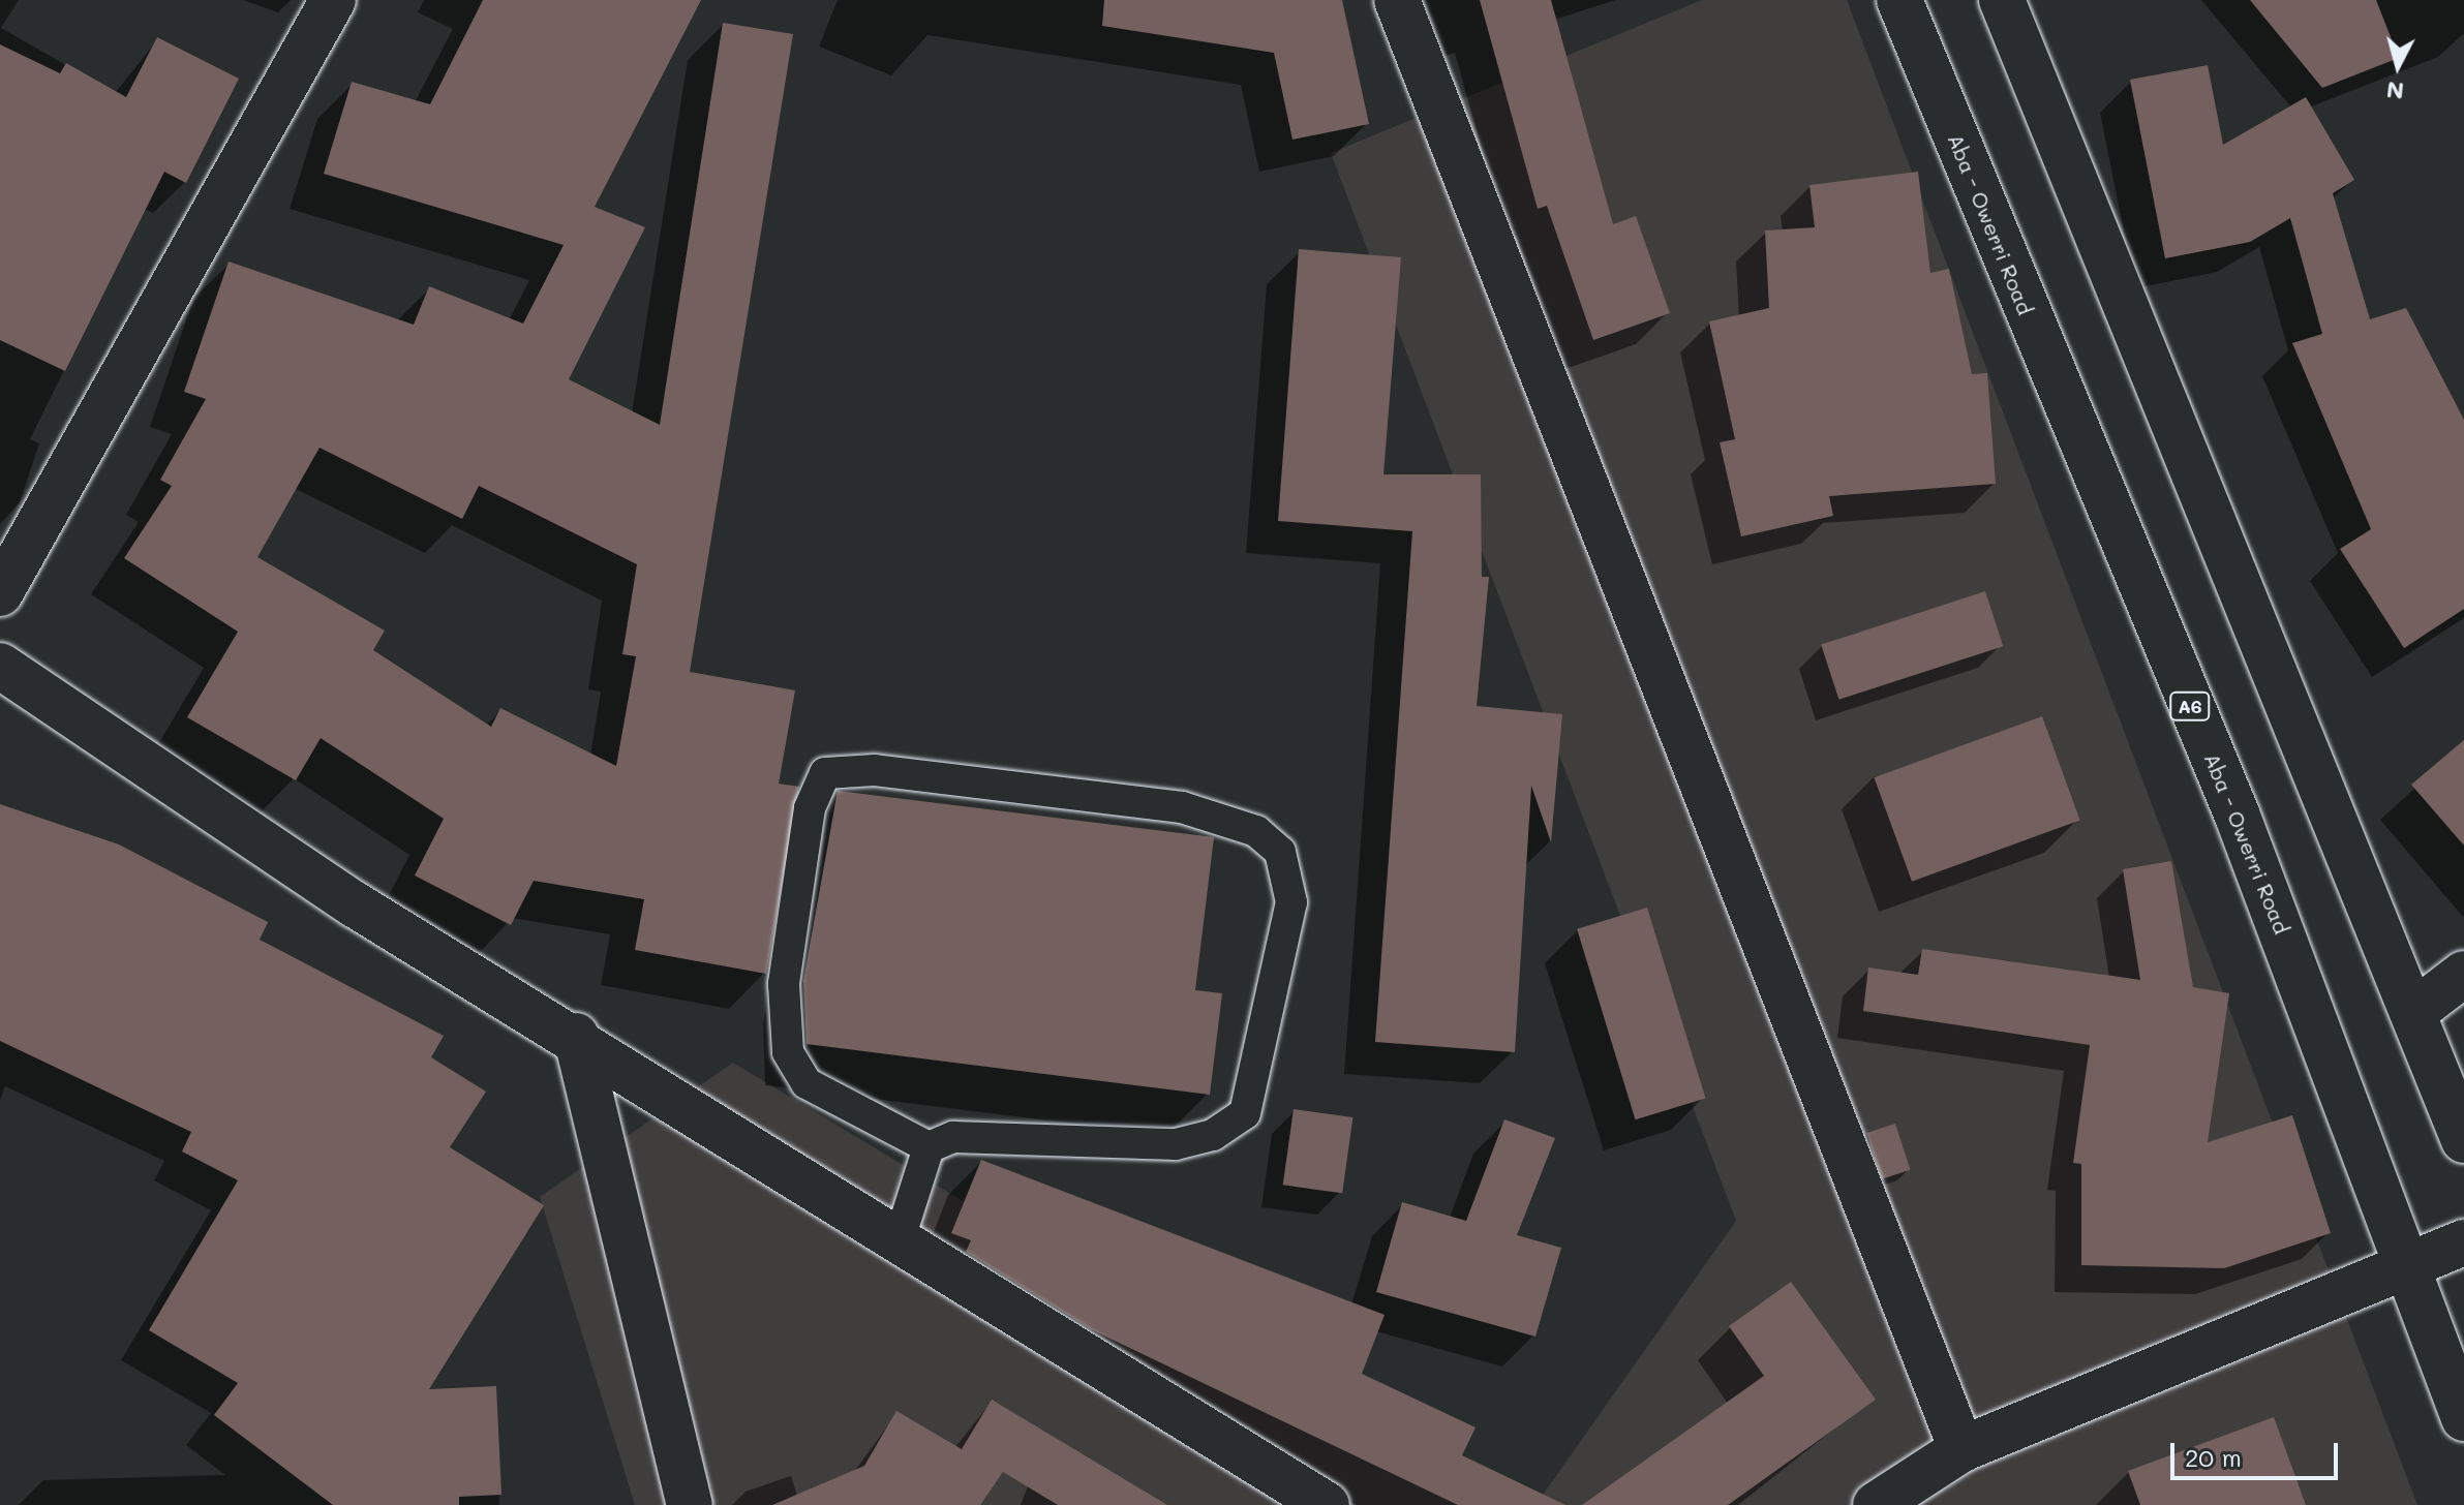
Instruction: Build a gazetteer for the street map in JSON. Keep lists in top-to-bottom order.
{
  "streets": {
    "main road": ["Aba - Owerri Road", "A6"]
  },
  "scale_bar": "20 m",
  "north": "bottom"
}
